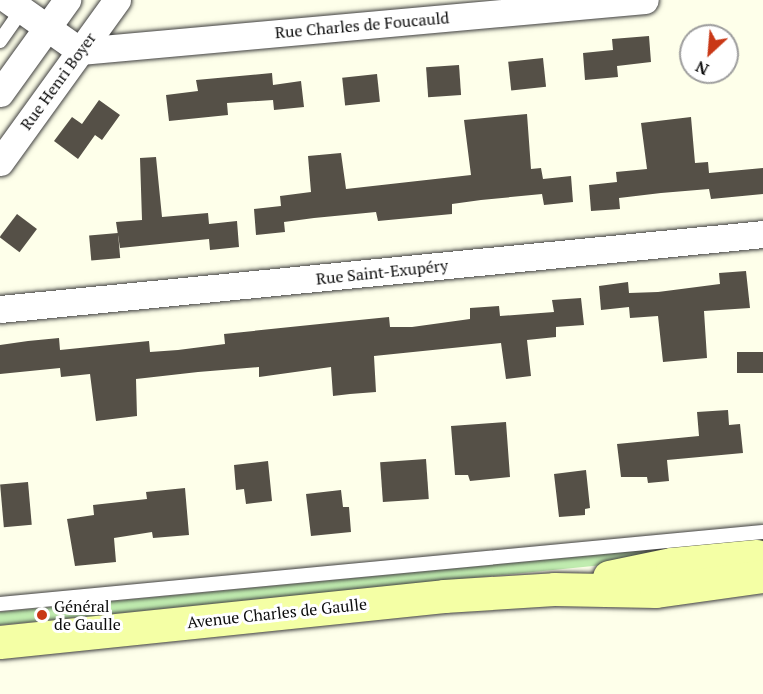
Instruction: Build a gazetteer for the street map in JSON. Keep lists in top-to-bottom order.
{
  "streets": {
    "main road": ["Avenue Charles de Gaulle"],
    "street": ["Rue Charles de Foucauld", "Rue Henri Boyer", "Rue Saint-Exupéry"]
  },
  "crossings": [
    ["Rue Charles de Foucauld", "Rue Henri Boyer"]
  ],
  "places": ["Général de Gaulle"],
  "north": "bottom left"
}
